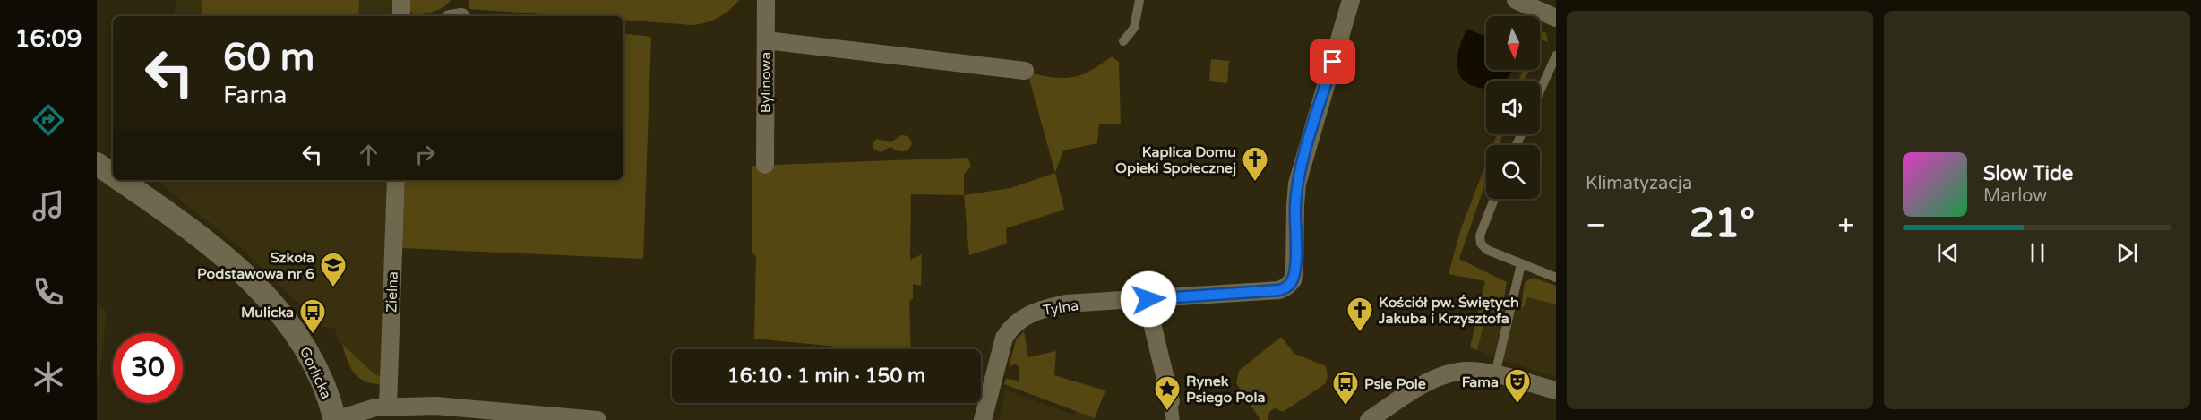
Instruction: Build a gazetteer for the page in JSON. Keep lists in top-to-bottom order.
{
  "streets": {
    "street": [
      "Bylinowa",
      "Zielna",
      "Tylna",
      "Gorlicka"
    ]
  },
  "crossings": [
    ["Zielna", "Gorlicka"]
  ],
  "places": {
    "church": ["Kaplica Domu Opieki Społecznej", "Kościół pw. Świętych Jakuba i Krzysztofa"],
    "school or university": ["Szkoła Podstawowa nr 6"],
    "bus stop": ["Mulicka", "Psie Pole"],
    "theatre": ["Fama"],
    "place": ["Rynek Psiego Pola"]
  },
  "north": "bottom",
  "page": {
    "tabs": "16:09",
    "tile": "Klimatyzacja",
    "turn": ["60 m", "Farna"],
    "song": ["Slow Tide", "Marlow"],
    "heat": ["−", "21°", "+"],
    "limit": "30",
    "trip": "16:10 · 1 min · 150 m"
  }
}
